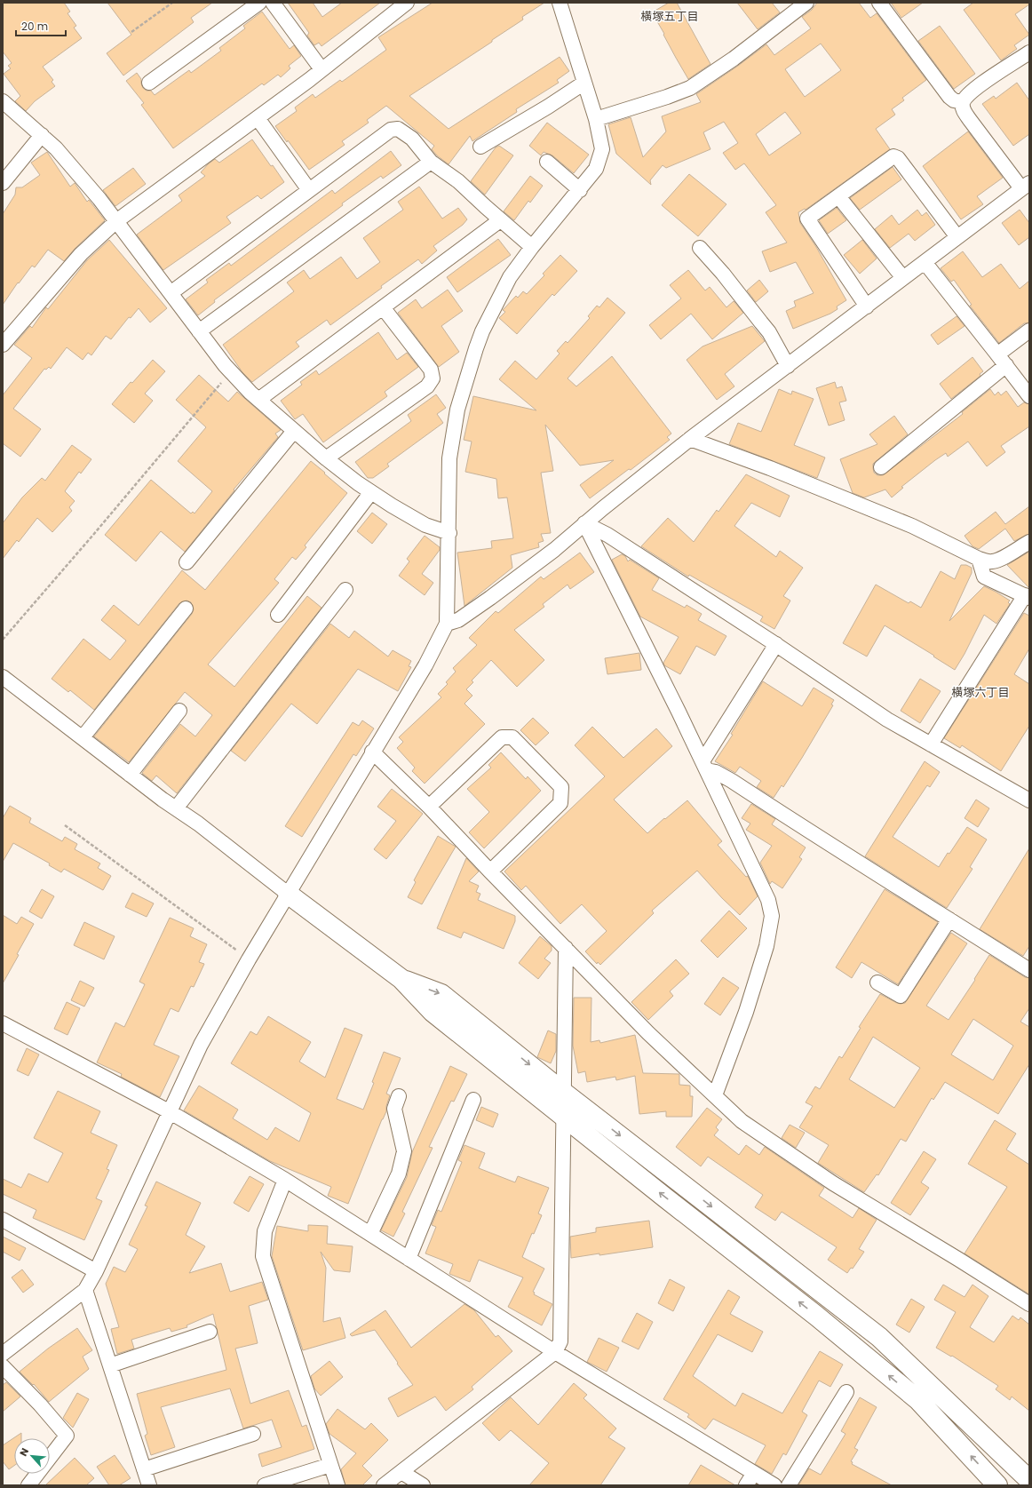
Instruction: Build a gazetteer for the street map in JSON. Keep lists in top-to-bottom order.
{
  "districts": ["横塚五丁目", "横塚六丁目"],
  "scale_bar": "20 m",
  "north": "top left"
}
